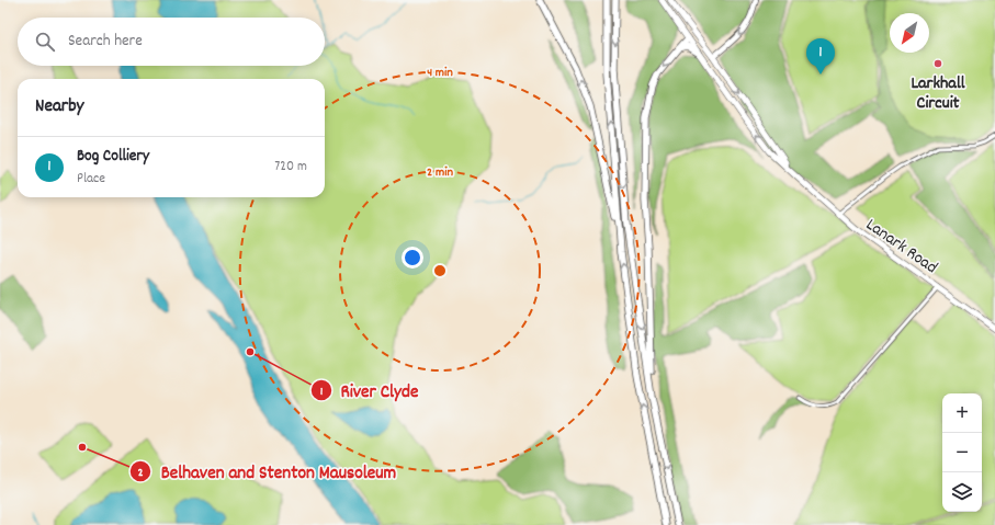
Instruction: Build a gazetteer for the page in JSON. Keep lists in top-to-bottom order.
{
  "streets": {
    "main road": ["Lanark Road"]
  },
  "places": ["Larkhall Circuit", "River Clyde", "Belhaven and Stenton Mausoleum"],
  "north": "bottom left",
  "page": {
    "search": "Search here",
    "pins": "1",
    "heading": "Nearby",
    "list": [
      {
        "mark": "1",
        "name": "Bog Colliery",
        "note": "Place",
        "value": "720 m"
      }
    ],
    "map_buttons": ["+", "−"]
  },
  "rings": ["4 min", "2 min"]
}
